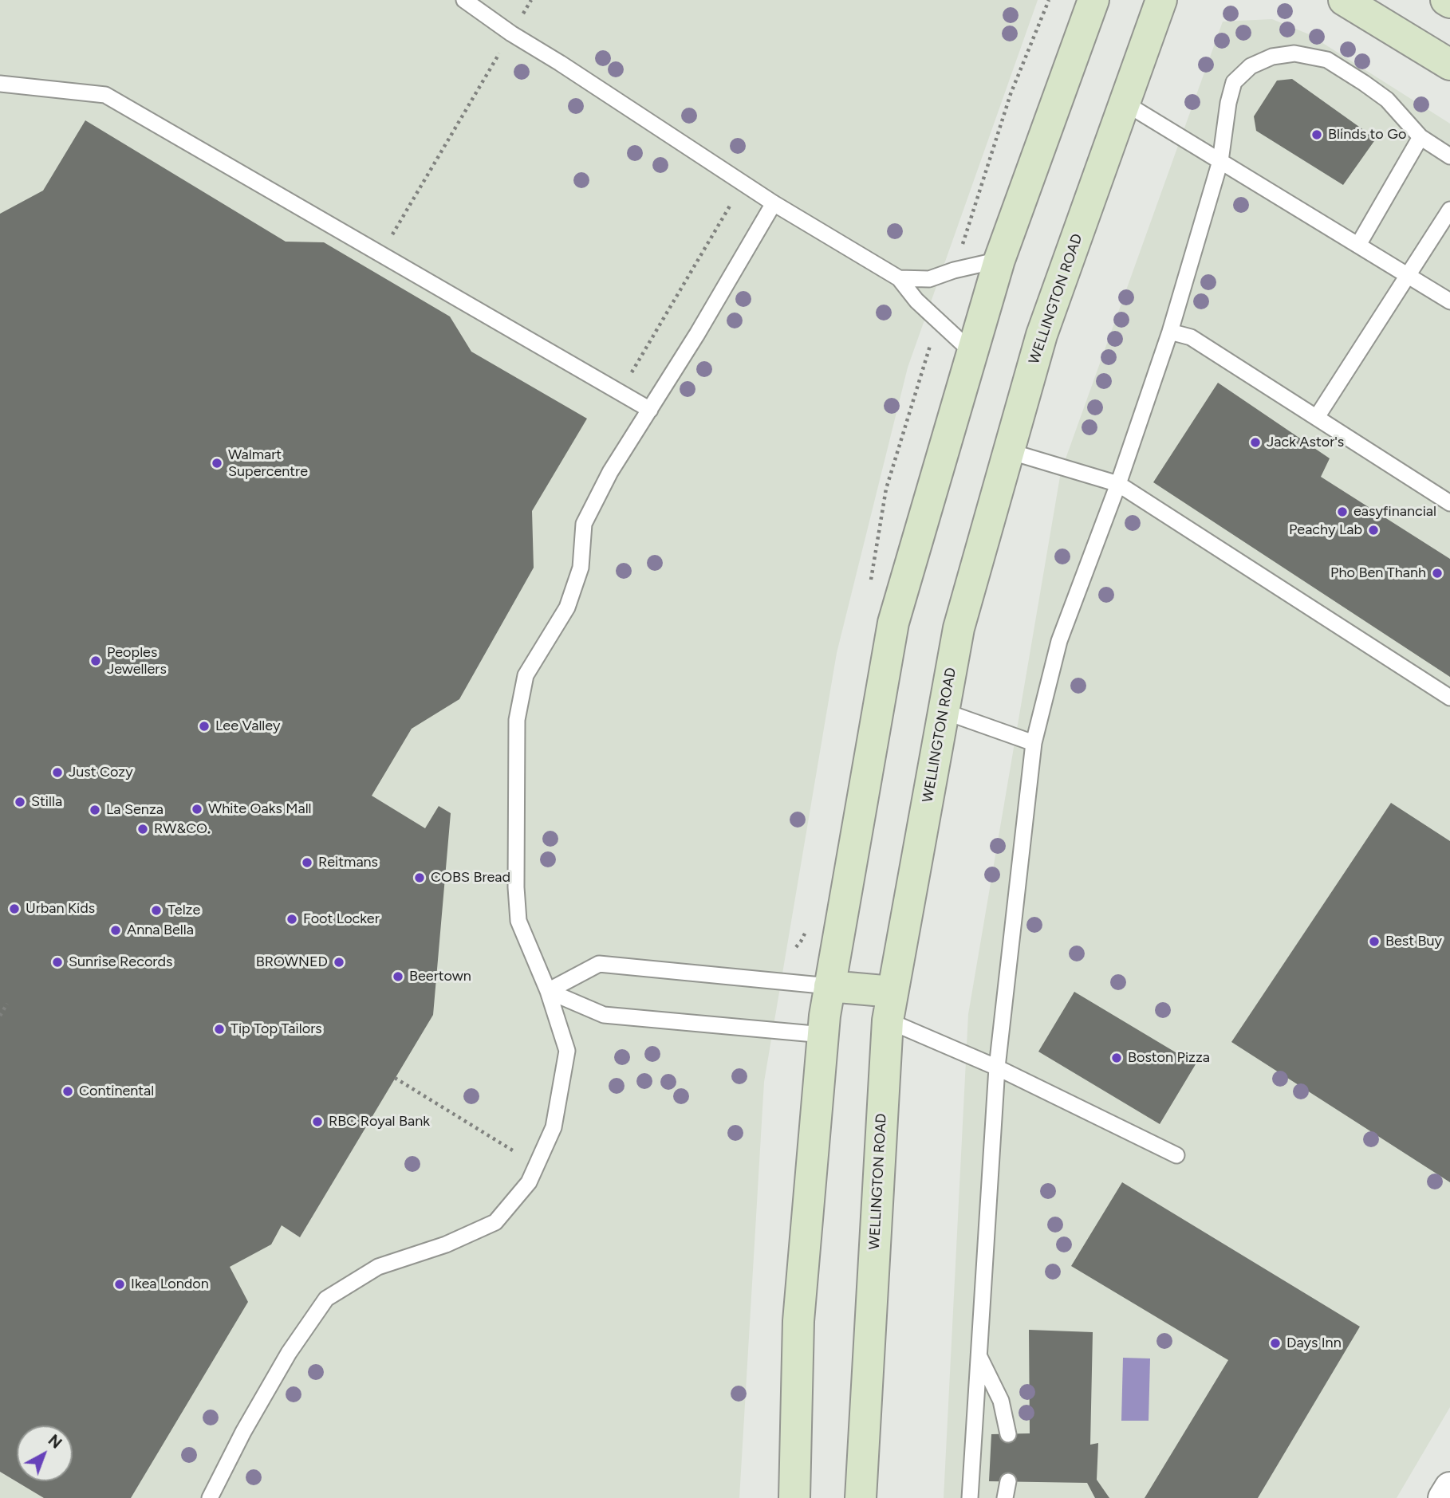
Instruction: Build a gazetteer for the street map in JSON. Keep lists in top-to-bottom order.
{
  "streets": {
    "main road": ["WELLINGTON ROAD"]
  },
  "places": [
    "Blinds to Go",
    "Jack Astor's",
    "Walmart Supercentre",
    "easyfinancial",
    "Peachy Lab",
    "Pho Ben Thanh",
    "Peoples Jewellers",
    "Lee Valley",
    "Just Cozy",
    "Stilla",
    "White Oaks Mall",
    "La Senza",
    "RW&CO.",
    "Reitmans",
    "COBS Bread",
    "Urban Kids",
    "Telze",
    "Foot Locker",
    "Anna Bella",
    "Best Buy",
    "Sunrise Records",
    "BROWNED",
    "Beertown",
    "Tip Top Tailors",
    "Boston Pizza",
    "Continental",
    "RBC Royal Bank",
    "Ikea London",
    "Days Inn"
  ],
  "north": "top right"
}
